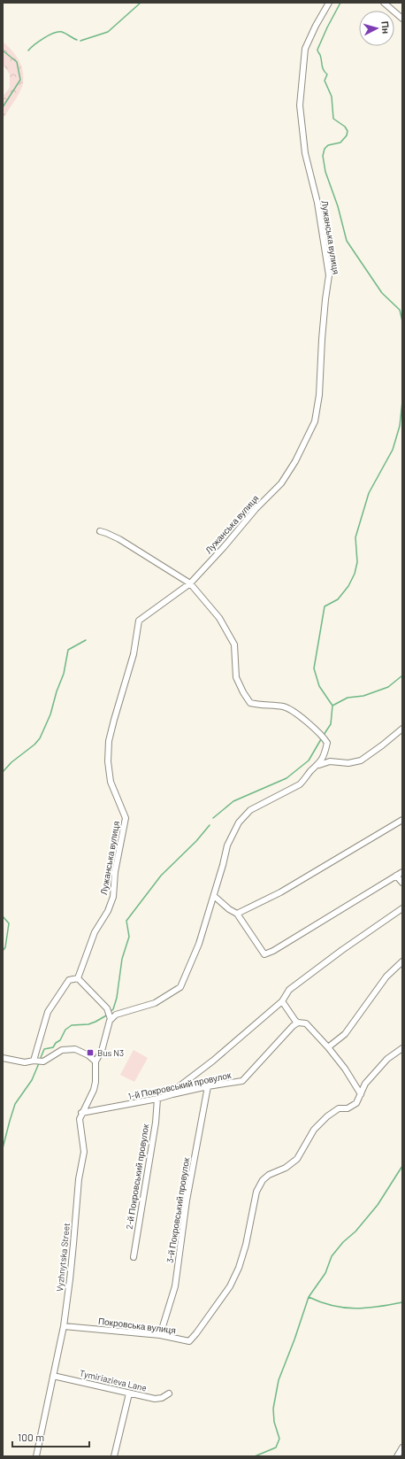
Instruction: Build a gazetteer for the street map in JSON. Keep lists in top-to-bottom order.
{
  "streets": {
    "street": [
      "Лужанська вулиця",
      "1-й Покровський провулок",
      "2-й Покровський провулок",
      "3-й Покровський провулок",
      "Vyzhnytska Street",
      "Покровська вулиця",
      "Tymiriazieva Lane"
    ]
  },
  "crossings": [
    ["1-й Покровський провулок", "2-й Покровський провулок"],
    ["1-й Покровський провулок", "3-й Покровський провулок"],
    ["1-й Покровський провулок", "Vyzhnytska Street"],
    ["3-й Покровський провулок", "Покровська вулиця"],
    ["Vyzhnytska Street", "Покровська вулиця"],
    ["Vyzhnytska Street", "Tymiriazieva Lane"]
  ],
  "places": {
    "transit": ["Bus N3"]
  },
  "scale_bar": "100 m",
  "north": "right"
}
